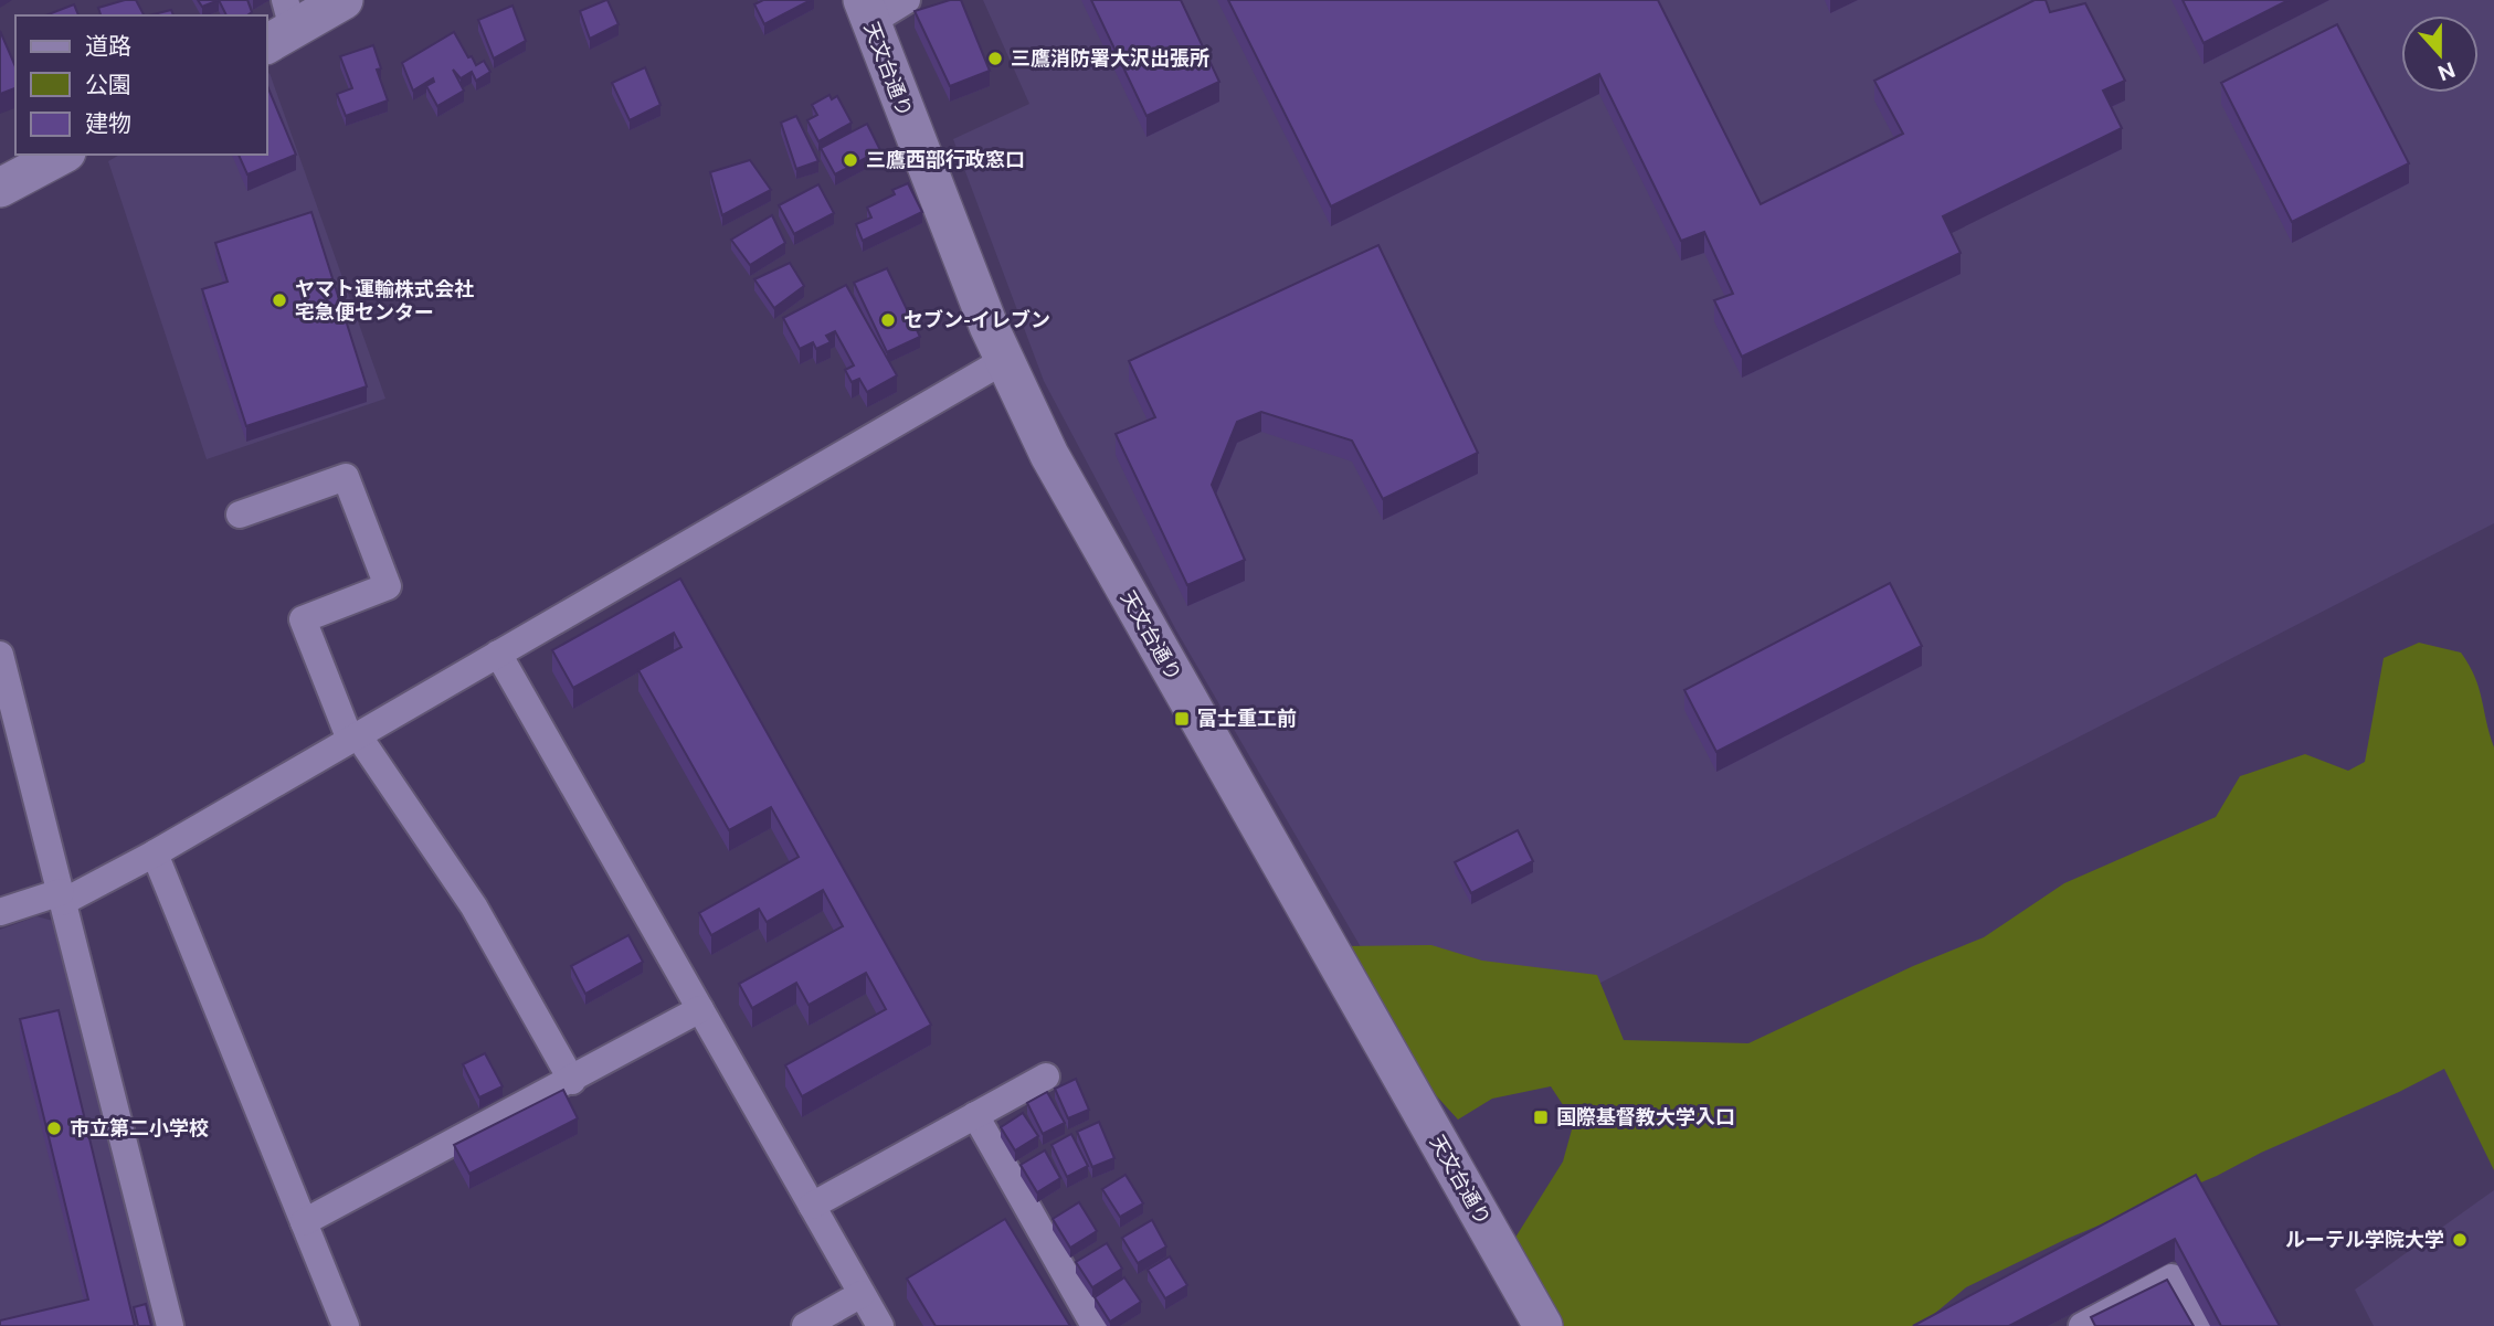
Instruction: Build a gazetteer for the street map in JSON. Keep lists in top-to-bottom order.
{
  "streets": {
    "main road": ["天文台通り"]
  },
  "places": {
    "other": [
      "三鷹消防署大沢出張所",
      "三鷹西部行政窓口",
      "ヤマト運輸株式会社 宅急便センター",
      "セブン-イレブン",
      "市立第二小学校",
      "ルーテル学院大学"
    ],
    "transit": ["富士重工前", "国際基督教大学入口"]
  },
  "legend": ["道路", "公園", "建物"],
  "north": "bottom"
}
